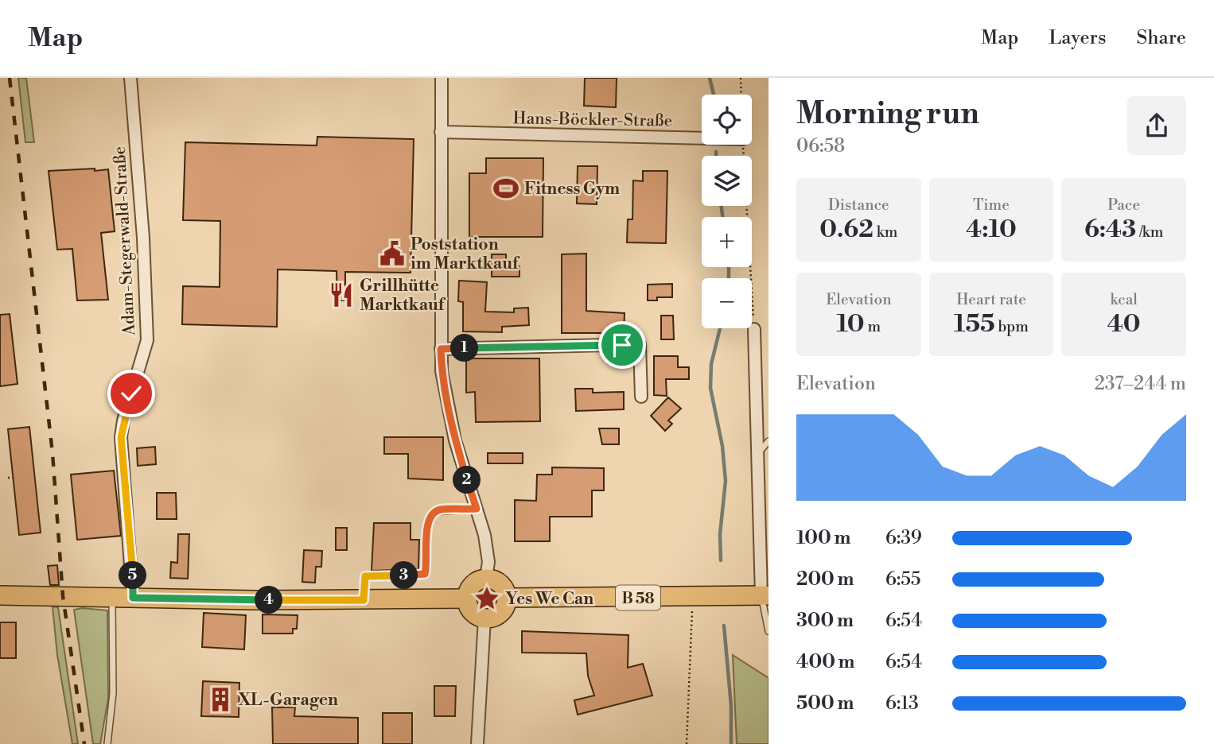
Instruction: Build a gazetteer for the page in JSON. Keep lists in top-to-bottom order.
{
  "streets": {
    "main road": ["B 58"],
    "street": ["Hans-Böckler-Straße", "Adam-Stegerwald-Straße"]
  },
  "places": {
    "sports": ["Fitness Gym"],
    "public building": ["Poststation im Marktkauf"],
    "restaurant": ["Grillhütte Marktkauf"],
    "place": ["Yes We Can"],
    "building": ["XL-Garagen"]
  },
  "page": {
    "header": "Map",
    "nav": ["Map", "Layers", "Share"],
    "heading": ["Morning run", "06:58"],
    "map_buttons": ["+", "−"],
    "stats": [
      ["Distance", "0.62 km"],
      ["Time", "4:10"],
      ["Pace", "6:43 /km"],
      ["Elevation", "10 m"],
      ["Heart rate", "155 bpm"],
      ["kcal", "40"]
    ],
    "pins": [
      "1",
      "2",
      "3",
      "5",
      "4"
    ],
    "chart": ["Elevation", "237–244 m"],
    "list": [
      {
        "name": "100 m",
        "note": "6:39"
      },
      {
        "name": "200 m",
        "note": "6:55"
      },
      {
        "name": "300 m",
        "note": "6:54"
      },
      {
        "name": "400 m",
        "note": "6:54"
      },
      {
        "name": "500 m",
        "note": "6:13"
      }
    ]
  }
}
